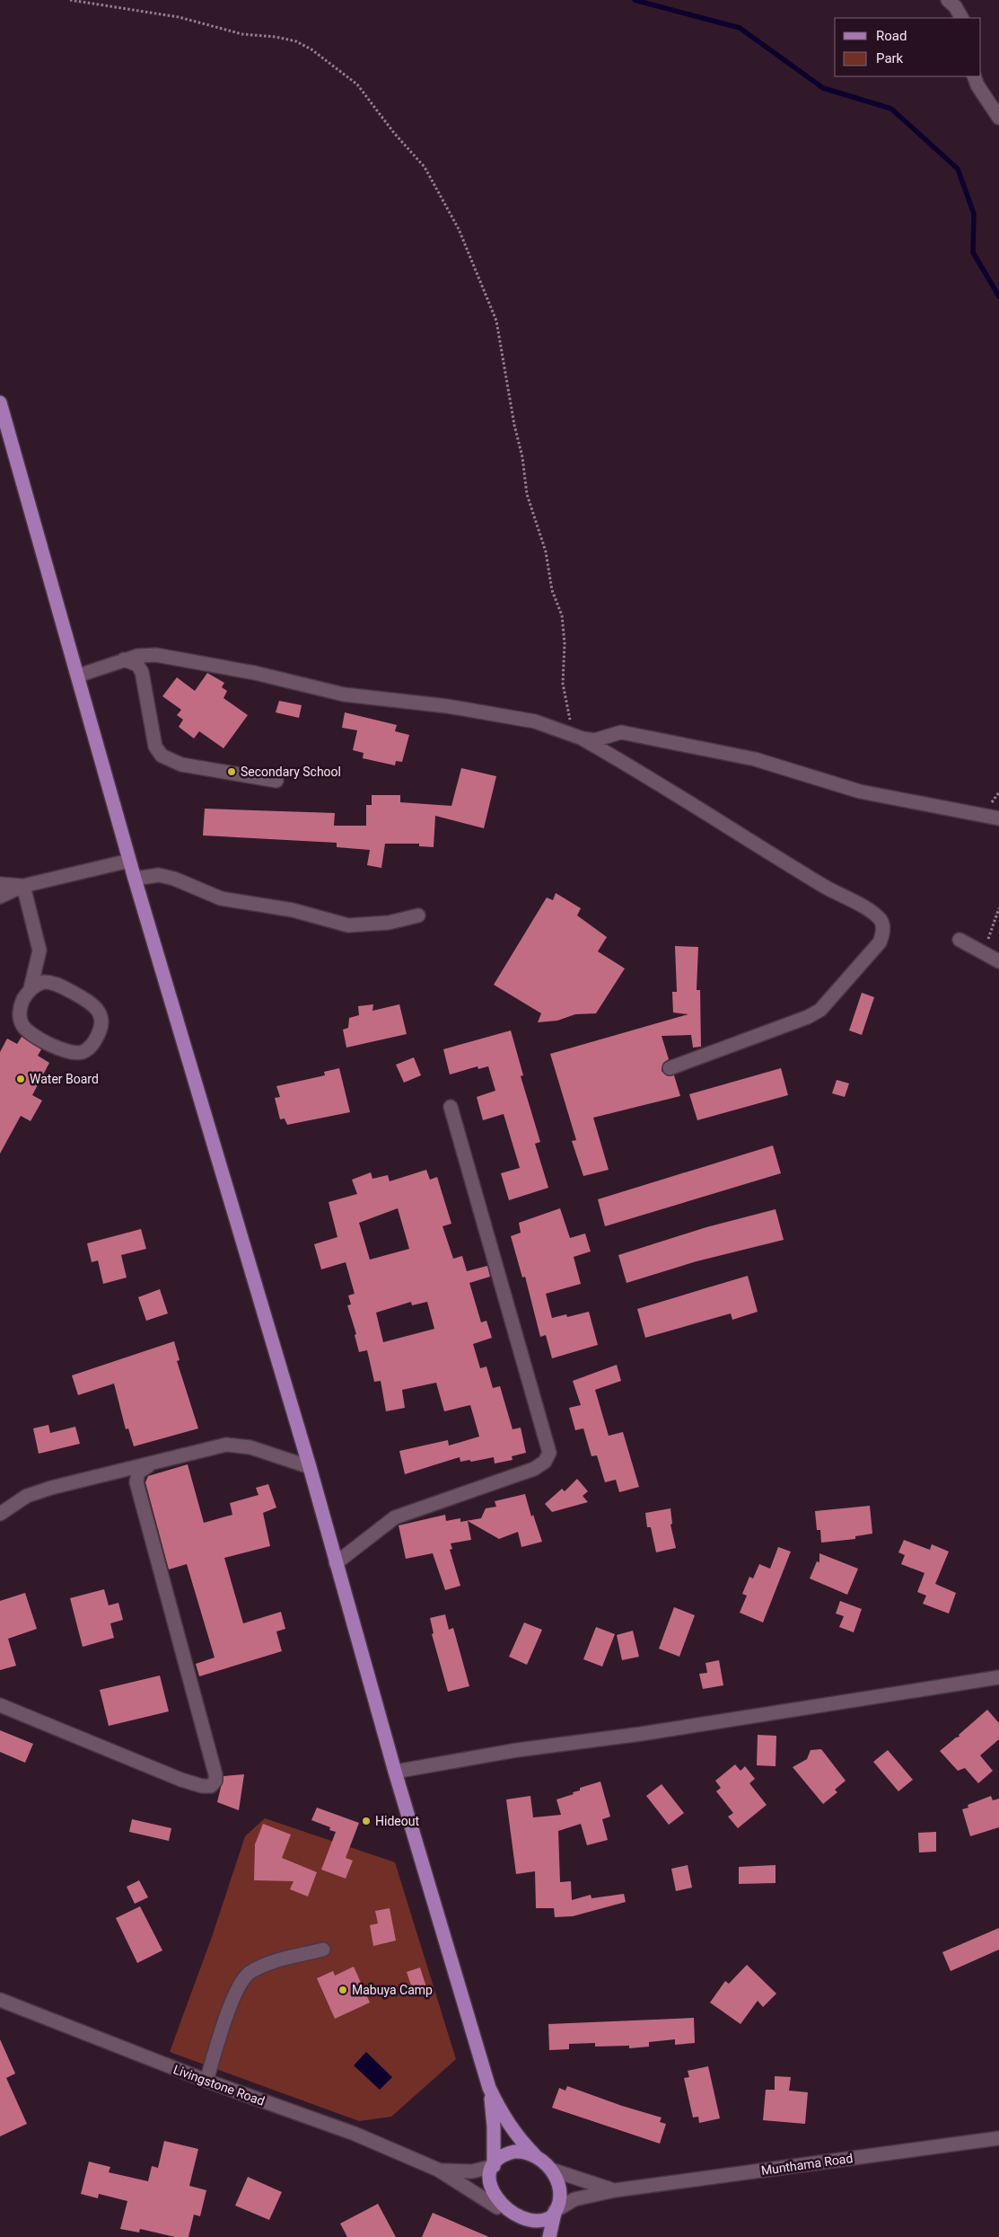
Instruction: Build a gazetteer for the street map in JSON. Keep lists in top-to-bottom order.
{
  "streets": {
    "street": ["Livingstone Road", "Munthama Road"]
  },
  "crossings": [
    ["Livingstone Road", "Munthama Road"]
  ],
  "places": [
    "Secondary School",
    "Water Board",
    "Hideout",
    "Mabuya Camp"
  ],
  "legend": ["Road", "Park"]
}
